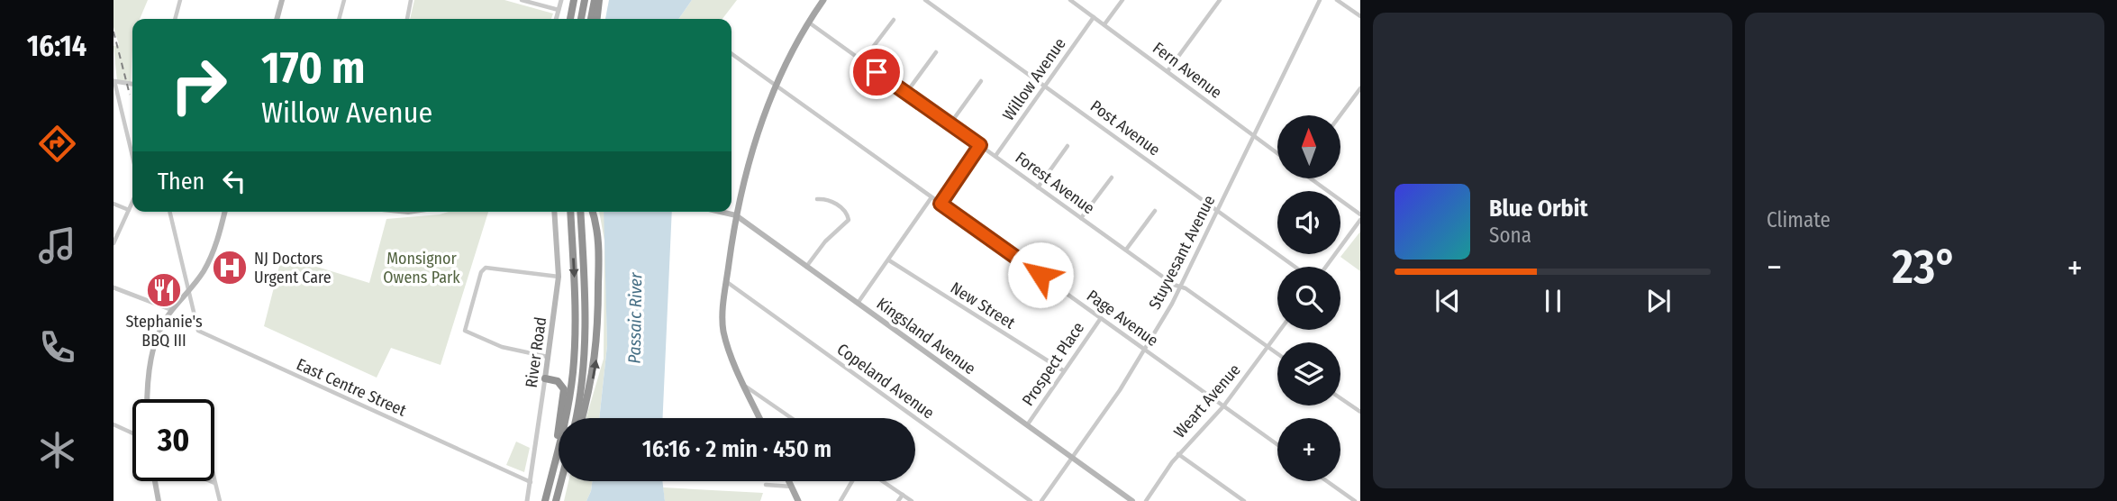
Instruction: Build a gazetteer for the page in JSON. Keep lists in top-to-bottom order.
{
  "streets": {
    "main road": ["Kingsland Avenue", "River Road"],
    "street": [
      "Fern Avenue",
      "Willow Avenue",
      "Post Avenue",
      "Forest Avenue",
      "Stuyvesant Avenue",
      "New Street",
      "Page Avenue",
      "Prospect Place",
      "Copeland Avenue",
      "East Centre Street",
      "Weart Avenue"
    ]
  },
  "crossings": [
    ["Fern Avenue", "Willow Avenue"],
    ["Fern Avenue", "Stuyvesant Avenue"],
    ["Willow Avenue", "Post Avenue"],
    ["Willow Avenue", "Forest Avenue"],
    ["Post Avenue", "Stuyvesant Avenue"],
    ["Forest Avenue", "Stuyvesant Avenue"],
    ["Forest Avenue", "Weart Avenue"],
    ["Stuyvesant Avenue", "Page Avenue"],
    ["Stuyvesant Avenue", "Kingsland Avenue"],
    ["New Street", "Prospect Place"],
    ["Page Avenue", "Prospect Place"],
    ["Page Avenue", "Weart Avenue"],
    ["Kingsland Avenue", "Prospect Place"],
    ["River Road", "East Centre Street"]
  ],
  "water": ["Passaic River"],
  "parks": ["Monsignor Owens Park"],
  "places": {
    "hospital": ["NJ Doctors Urgent Care"],
    "restaurant": ["Stephanie's BBQ III"]
  },
  "north": "top",
  "page": {
    "tabs": "16:14",
    "tile": "Climate",
    "turn": ["170 m", "Willow Avenue"],
    "map_buttons": "+",
    "then": "Then",
    "song": ["Blue Orbit", "Sona"],
    "heat": ["−", "23°", "+"],
    "limit": "30",
    "trip": "16:16 · 2 min · 450 m"
  }
}
